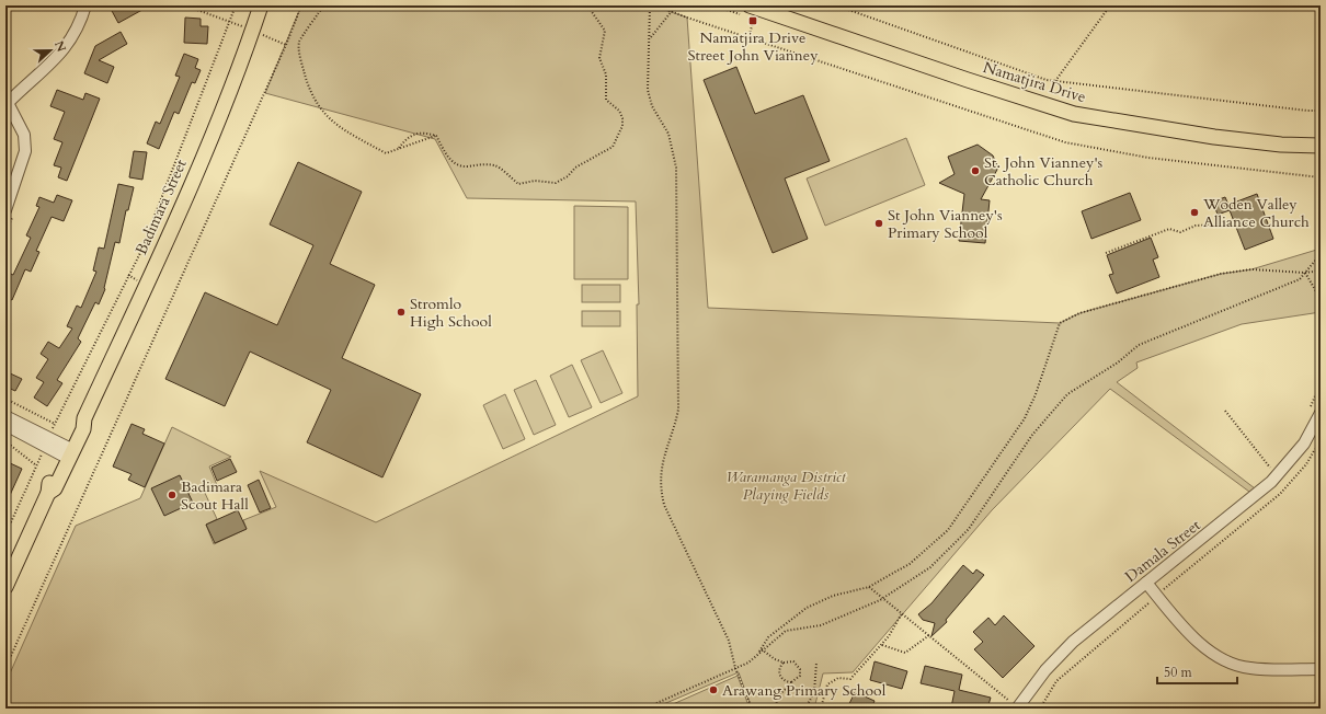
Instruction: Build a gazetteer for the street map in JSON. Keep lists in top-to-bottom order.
{
  "streets": {
    "main road": ["Namatjira Drive", "Badimara Street"],
    "street": ["Damala Street"]
  },
  "parks": ["Waramanga District Playing Fields"],
  "places": {
    "transit": ["Namatjira Drive Street John Vianney"],
    "other": [
      "St. John Vianney's Catholic Church",
      "Woden Valley Alliance Church",
      "St John Vianney's Primary School",
      "Stromlo High School",
      "Badimara Scout Hall",
      "Arawang Primary School"
    ]
  },
  "scale_bar": "50 m",
  "north": "right"
}
